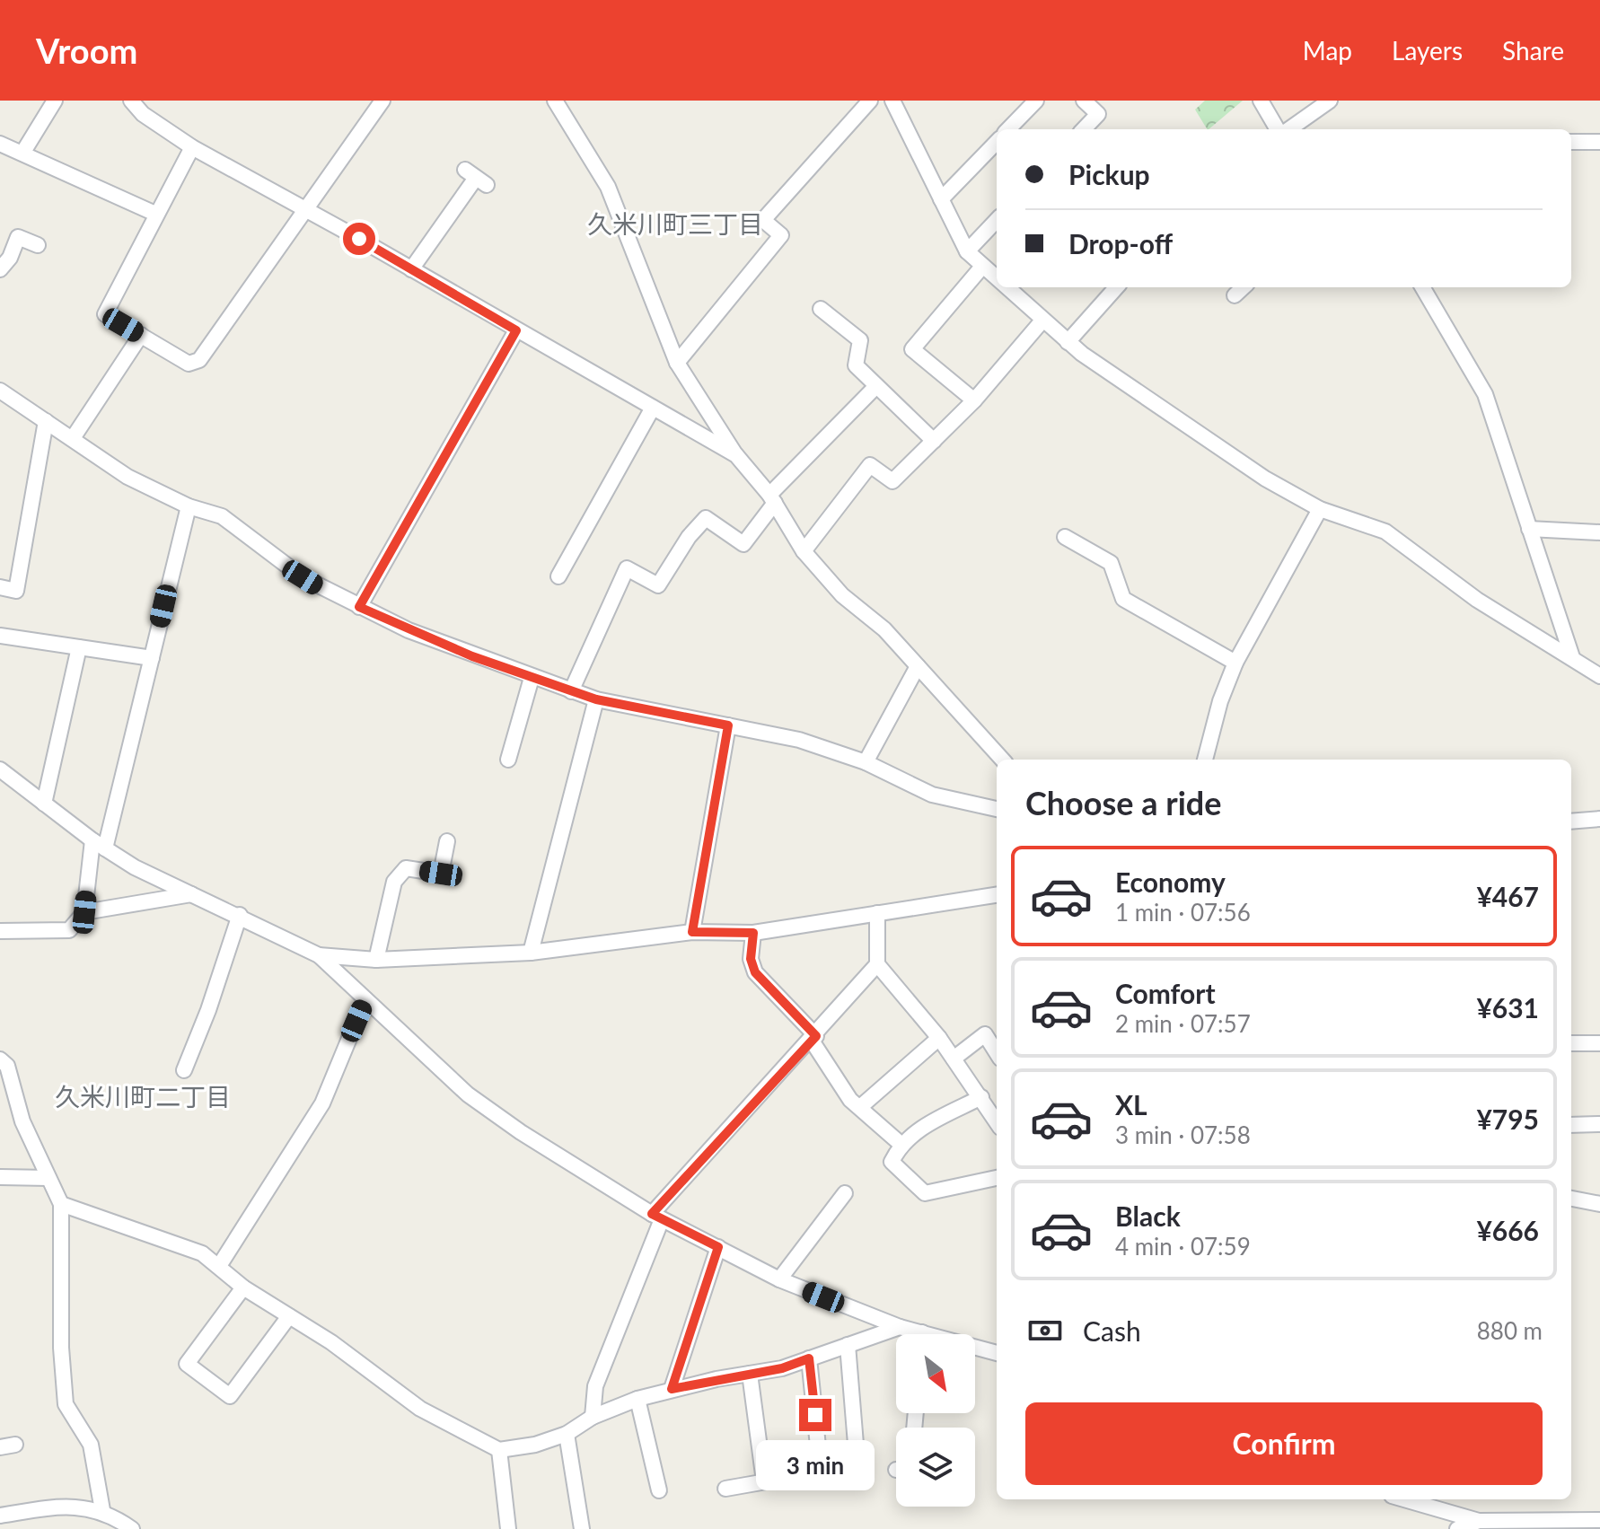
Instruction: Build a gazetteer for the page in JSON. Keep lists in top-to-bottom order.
{
  "districts": ["久米川町三丁目", "久米川町二丁目"],
  "north": "bottom right",
  "page": {
    "header": "Vroom",
    "nav": ["Map", "Layers", "Share"],
    "banner": ["Pickup", "Drop-off"],
    "heading": "Choose a ride",
    "list": [
      {
        "name": "Economy",
        "note": "1 min · 07:56",
        "value": "¥467"
      },
      {
        "name": "Comfort",
        "note": "2 min · 07:57",
        "value": "¥631"
      },
      {
        "name": "XL",
        "note": "3 min · 07:58",
        "value": "¥795"
      },
      {
        "name": "Black",
        "note": "4 min · 07:59",
        "value": "¥666"
      }
    ],
    "pay": ["Cash", "880 m"],
    "buttons": "Confirm",
    "bubble": "3 min"
  }
}
